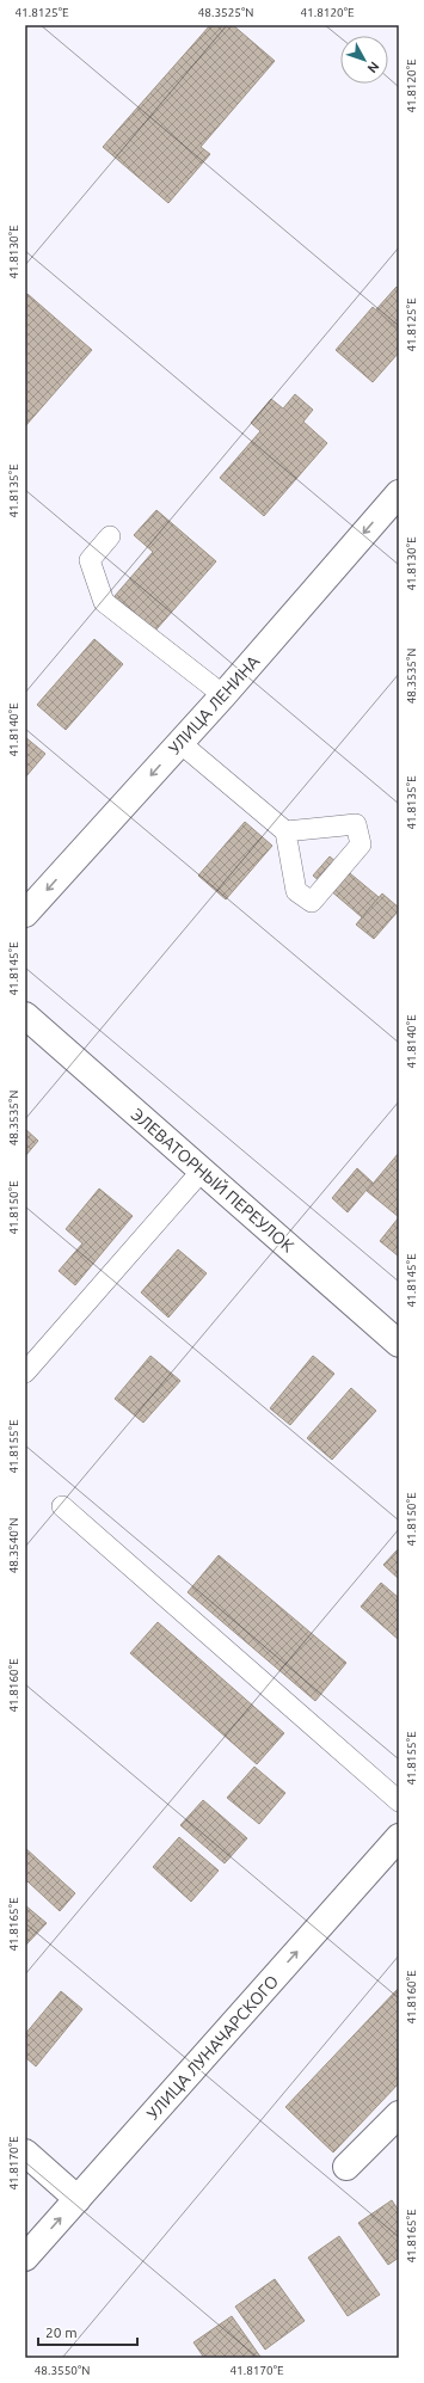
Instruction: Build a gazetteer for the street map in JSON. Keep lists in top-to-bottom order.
{
  "streets": {
    "main road": ["УЛИЦА ЛЕНИНА", "ЭЛЕВАТОРНЫЙ ПЕРЕУЛОК", "УЛИЦА ЛУНАЧАРСКОГО"]
  },
  "one_way": ["УЛИЦА ЛЕНИНА", "УЛИЦА ЛУНАЧАРСКОГО"],
  "scale_bar": "20 m",
  "north": "bottom right",
  "coordinates": [
    "41.8125°E",
    "48.3525°N",
    "41.8120°E",
    "41.8130°E",
    "41.8135°E",
    "48.3535°N",
    "41.8140°E",
    "41.8145°E",
    "41.8150°E",
    "41.8155°E",
    "48.3540°N",
    "41.8160°E",
    "41.8165°E",
    "41.8170°E",
    "48.3550°N"
  ]
}
